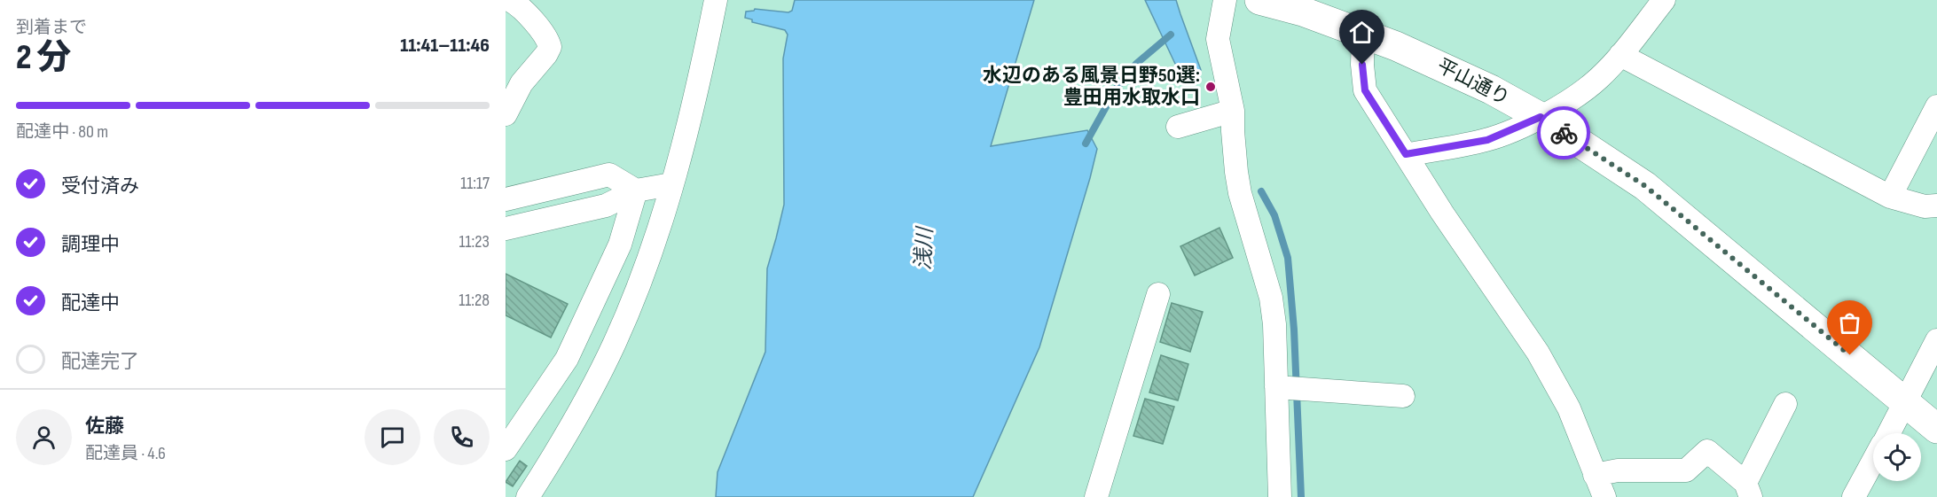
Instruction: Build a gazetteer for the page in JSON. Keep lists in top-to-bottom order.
{
  "streets": {
    "main road": ["平山通り"]
  },
  "water": ["浅川"],
  "places": ["水辺のある風景日野50選: 豊田用水取水口"],
  "page": {
    "heading": ["2 分", "到着まで", "11:41–11:46"],
    "panel": ["佐藤", "配達員 · 4.6"],
    "bar": "配達中 · 80 m",
    "list": [
      ["受付済み", "11:17"],
      ["調理中", "11:23"],
      ["配達中", "11:28"],
      "配達完了"
    ]
  }
}
